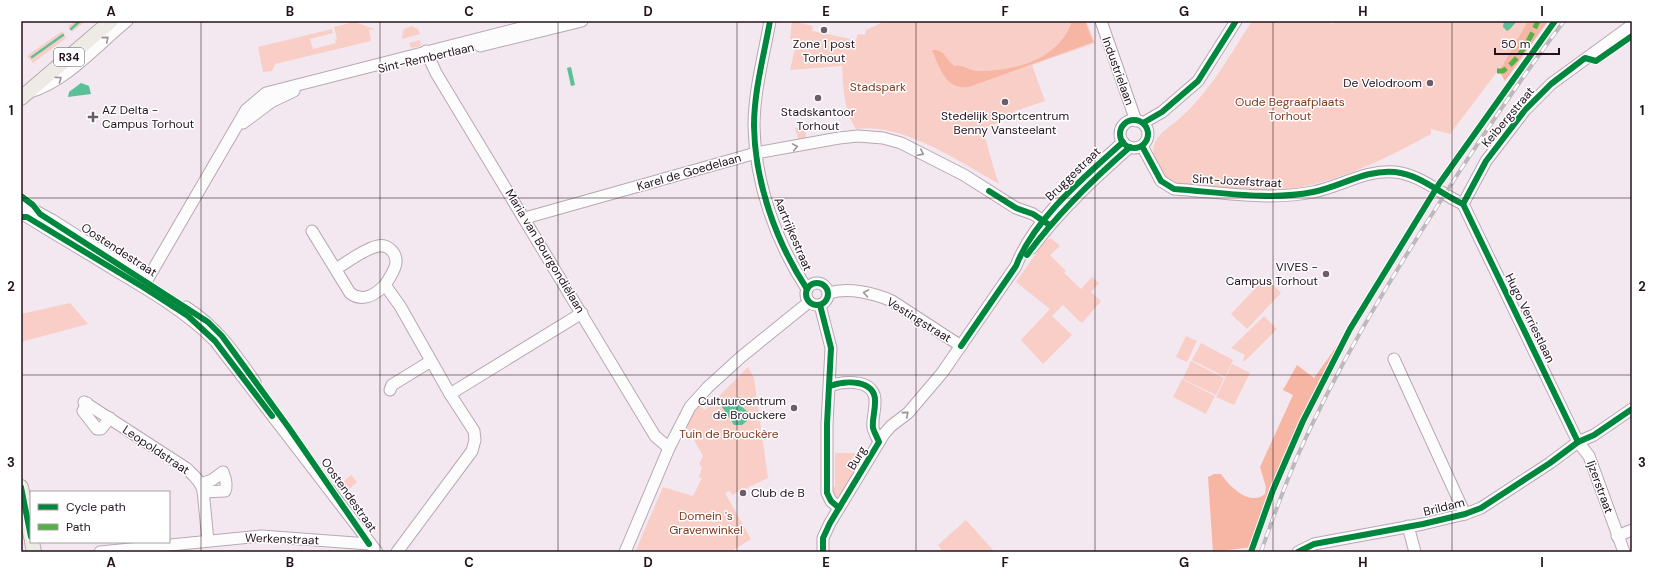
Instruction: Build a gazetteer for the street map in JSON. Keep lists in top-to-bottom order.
{
  "streets": {
    "main road": ["R34"],
    "street": [
      "Sint-Rembertlaan",
      "Industrielaan",
      "Keibergstraat",
      "Karel de Goedelaan",
      "Bruggestraat",
      "Sint-Jozefstraat",
      "Aartrijkestraat",
      "Oostendestraat",
      "Maria van Bourgondiëlaan",
      "Hugo Verriestlaan",
      "Vestingstraat",
      "Leopoldstraat",
      "Burg",
      "Ijzerstraat",
      "Brildam",
      "Werkenstraat"
    ]
  },
  "crossings": [
    ["Sint-Rembertlaan", "Oostendestraat"],
    ["Sint-Rembertlaan", "Maria van Bourgondiëlaan"],
    ["Industrielaan", "Bruggestraat"],
    ["Industrielaan", "Sint-Jozefstraat"],
    ["Keibergstraat", "Sint-Jozefstraat"],
    ["Keibergstraat", "Hugo Verriestlaan"],
    ["Karel de Goedelaan", "Bruggestraat"],
    ["Karel de Goedelaan", "Aartrijkestraat"],
    ["Karel de Goedelaan", "Maria van Bourgondiëlaan"],
    ["Bruggestraat", "Sint-Jozefstraat"],
    ["Bruggestraat", "Vestingstraat"],
    ["Bruggestraat", "Burg"],
    ["Sint-Jozefstraat", "Hugo Verriestlaan"],
    ["Aartrijkestraat", "Vestingstraat"],
    ["Oostendestraat", "Werkenstraat"],
    ["Hugo Verriestlaan", "Ijzerstraat"],
    ["Hugo Verriestlaan", "Brildam"],
    ["Leopoldstraat", "Werkenstraat"],
    ["Ijzerstraat", "Brildam"]
  ],
  "one_way": ["Karel de Goedelaan", "Vestingstraat"],
  "parks": [
    "Stadspark",
    "Oude Begraafplaats Torhout",
    "Tuin de Brouckère",
    "Domein 's Gravenwinkel"
  ],
  "places": {
    "other": [
      "Zone 1 post Torhout",
      "De Velodroom",
      "Stadskantoor Torhout",
      "Stedelijk Sportcentrum Benny Vansteelant",
      "VIVES - Campus Torhout",
      "Cultuurcentrum de Brouckere",
      "Club de B"
    ],
    "health": ["AZ Delta - Campus Torhout"]
  },
  "legend": ["Cycle path", "Path"],
  "scale_bar": "50 m",
  "grid": {
    "columns": [
      "A",
      "B",
      "C",
      "D",
      "E",
      "F",
      "G",
      "H",
      "I"
    ],
    "rows": ["1", "2", "3"]
  }
}
